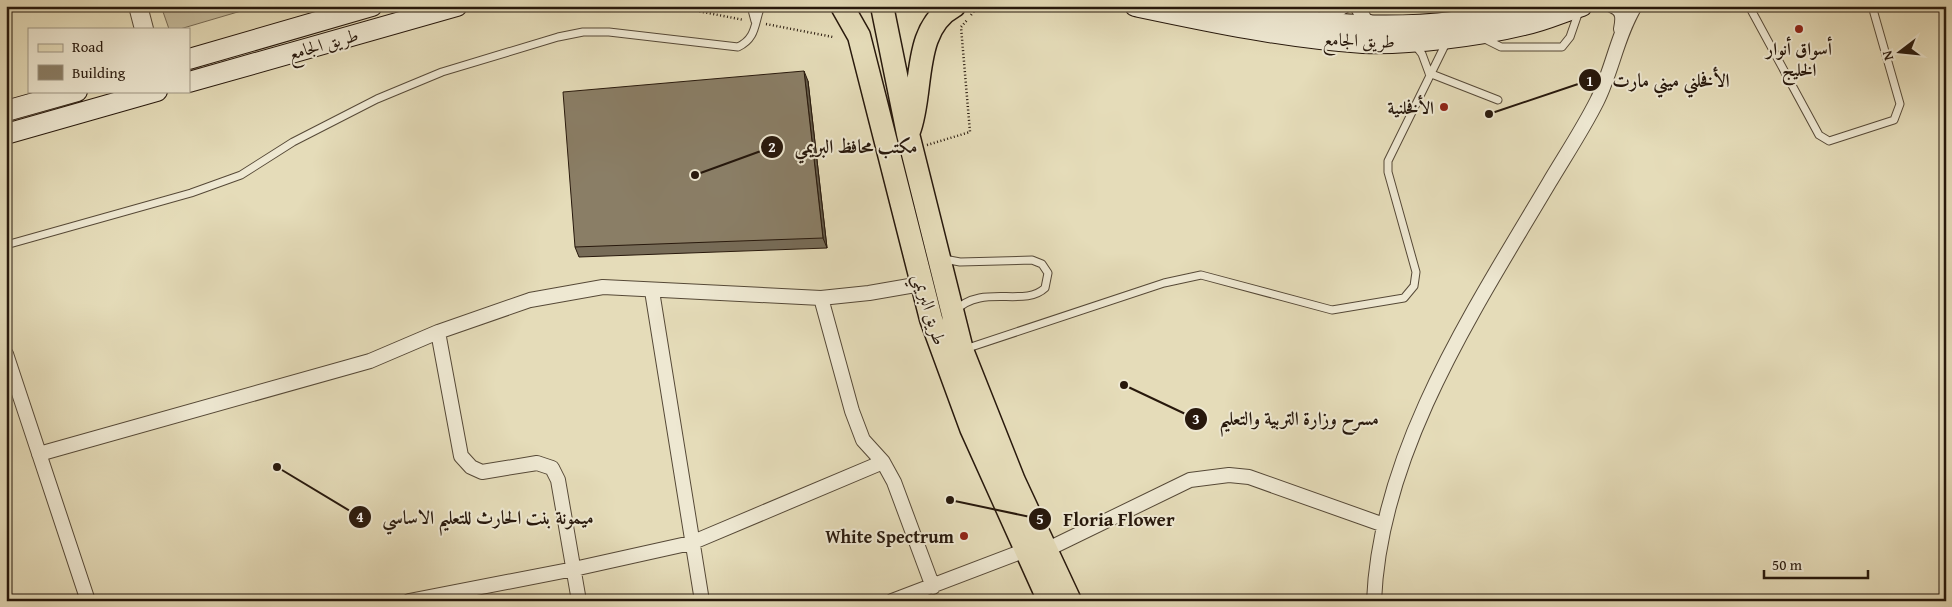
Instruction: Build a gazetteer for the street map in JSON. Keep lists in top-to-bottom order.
{
  "streets": {
    "main road": ["طريق الجامع", "طريق البريمي"]
  },
  "places": [
    "أسواق أنوار الخليج",
    "الأفخلنية",
    "الأفخلني ميني مارت",
    "مكتب محافظ البريمي",
    "مسرح وزارة التربية والتعليم",
    "ميمونة بنت الحارث للتعليم الاساسي",
    "Floria Flower",
    "White Spectrum"
  ],
  "legend": ["Road", "Building"],
  "scale_bar": "50 m",
  "north": "left"
}
